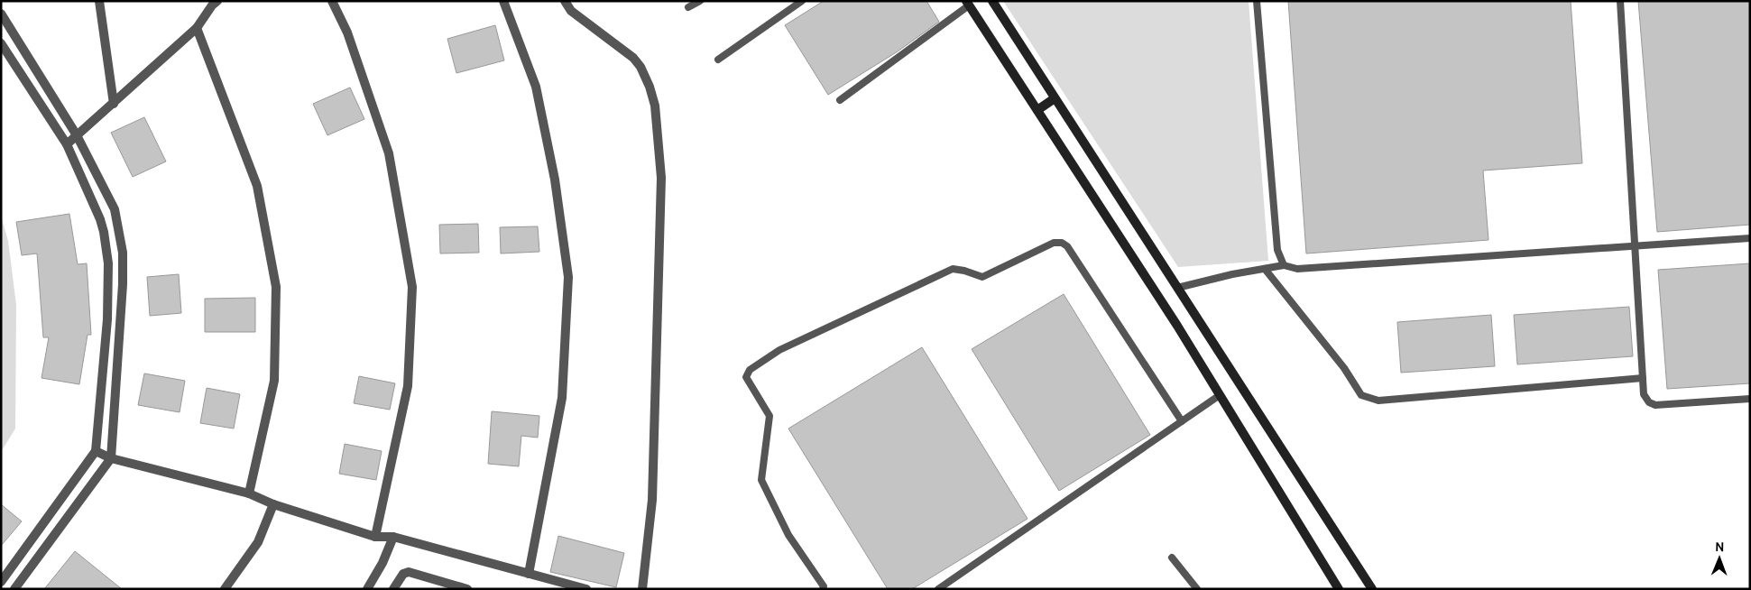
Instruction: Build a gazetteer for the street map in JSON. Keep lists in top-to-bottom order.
{
  "north": "top"
}
